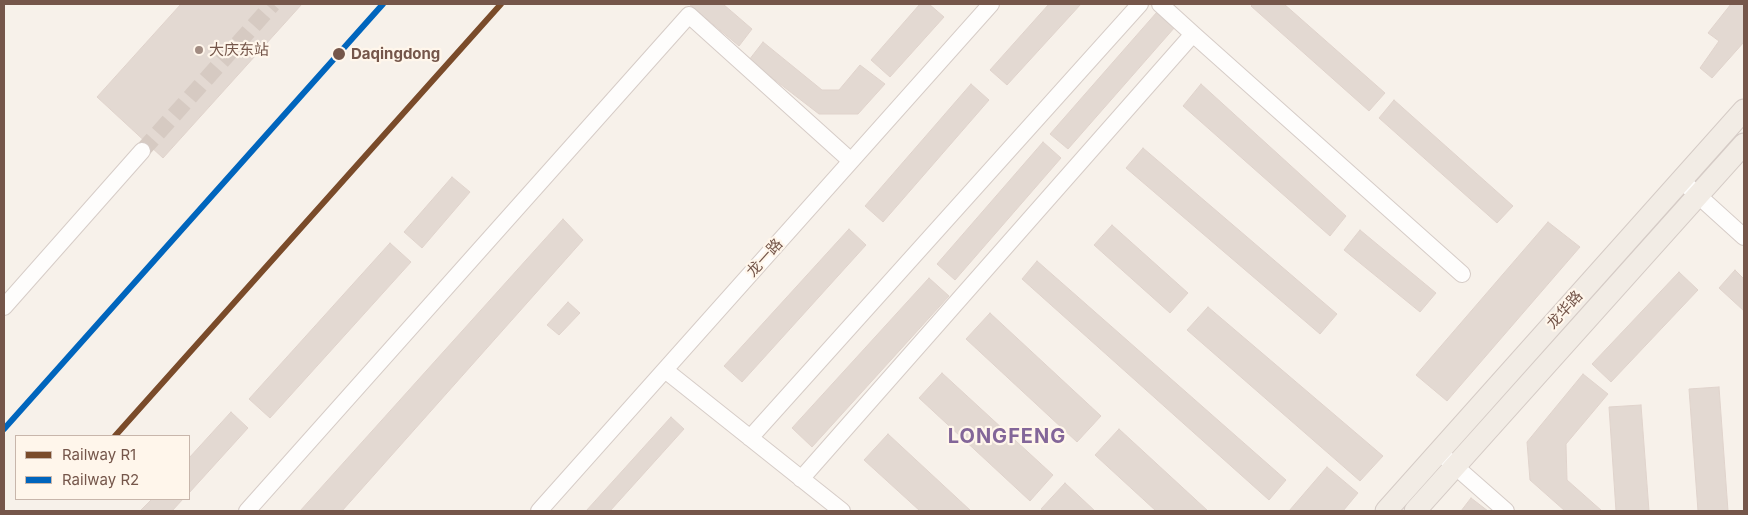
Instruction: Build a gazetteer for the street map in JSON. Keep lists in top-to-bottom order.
{
  "streets": {
    "main road": ["龙华路"],
    "street": ["龙一路"]
  },
  "districts": ["LONGFENG"],
  "places": ["大庆东站", "Daqingdong"],
  "lines": ["rail line R1", "rail line R2"],
  "legend": ["Railway R1", "Railway R2"]
}
